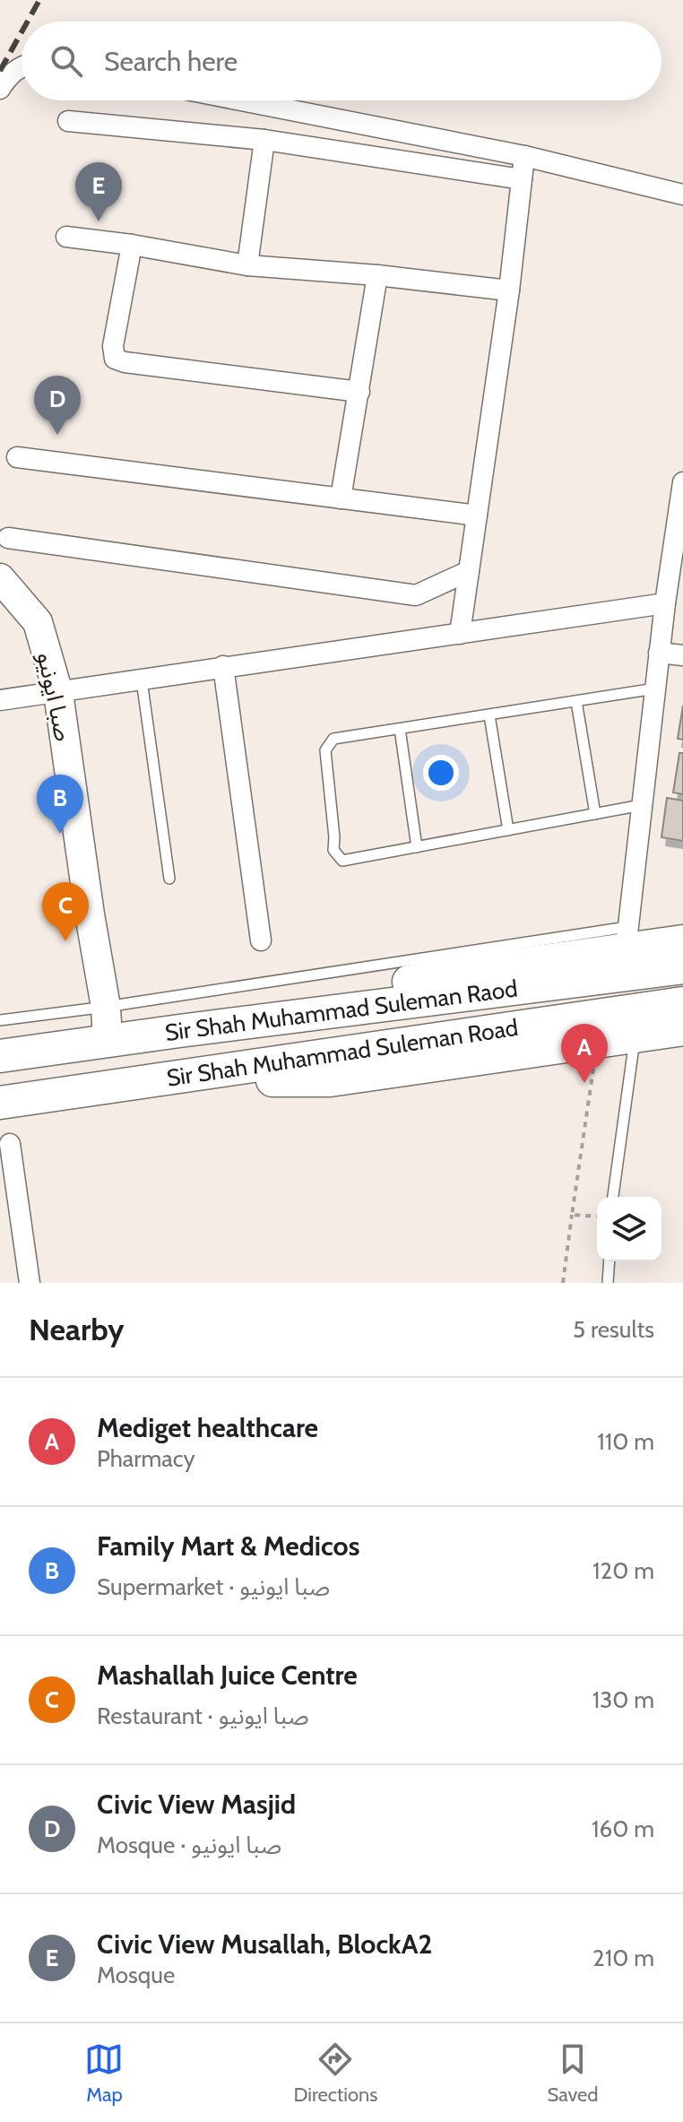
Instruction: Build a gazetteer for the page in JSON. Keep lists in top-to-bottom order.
{
  "streets": {
    "highway": ["Sir Shah Muhammad Suleman Raod", "Sir Shah Muhammad Suleman Road"],
    "main road": ["صبا ایونیو"]
  },
  "crossings": [
    ["صبا ایونیو", "Sir Shah Muhammad Suleman Raod"]
  ],
  "page": {
    "search": "Search here",
    "pins": [
      "E",
      "D",
      "B",
      "C",
      "A"
    ],
    "heading": ["Nearby", "5 results"],
    "list": [
      {
        "mark": "A",
        "name": "Mediget healthcare",
        "note": "Pharmacy",
        "value": "110 m"
      },
      {
        "mark": "B",
        "name": "Family Mart & Medicos",
        "note": "Supermarket · صبا ایونیو",
        "value": "120 m"
      },
      {
        "mark": "C",
        "name": "Mashallah Juice Centre",
        "note": "Restaurant · صبا ایونیو",
        "value": "130 m"
      },
      {
        "mark": "D",
        "name": "Civic View Masjid",
        "note": "Mosque · صبا ایونیو",
        "value": "160 m"
      },
      {
        "mark": "E",
        "name": "Civic View Musallah, BlockA2",
        "note": "Mosque",
        "value": "210 m"
      }
    ],
    "nav": ["Map", "Directions", "Saved"]
  }
}
